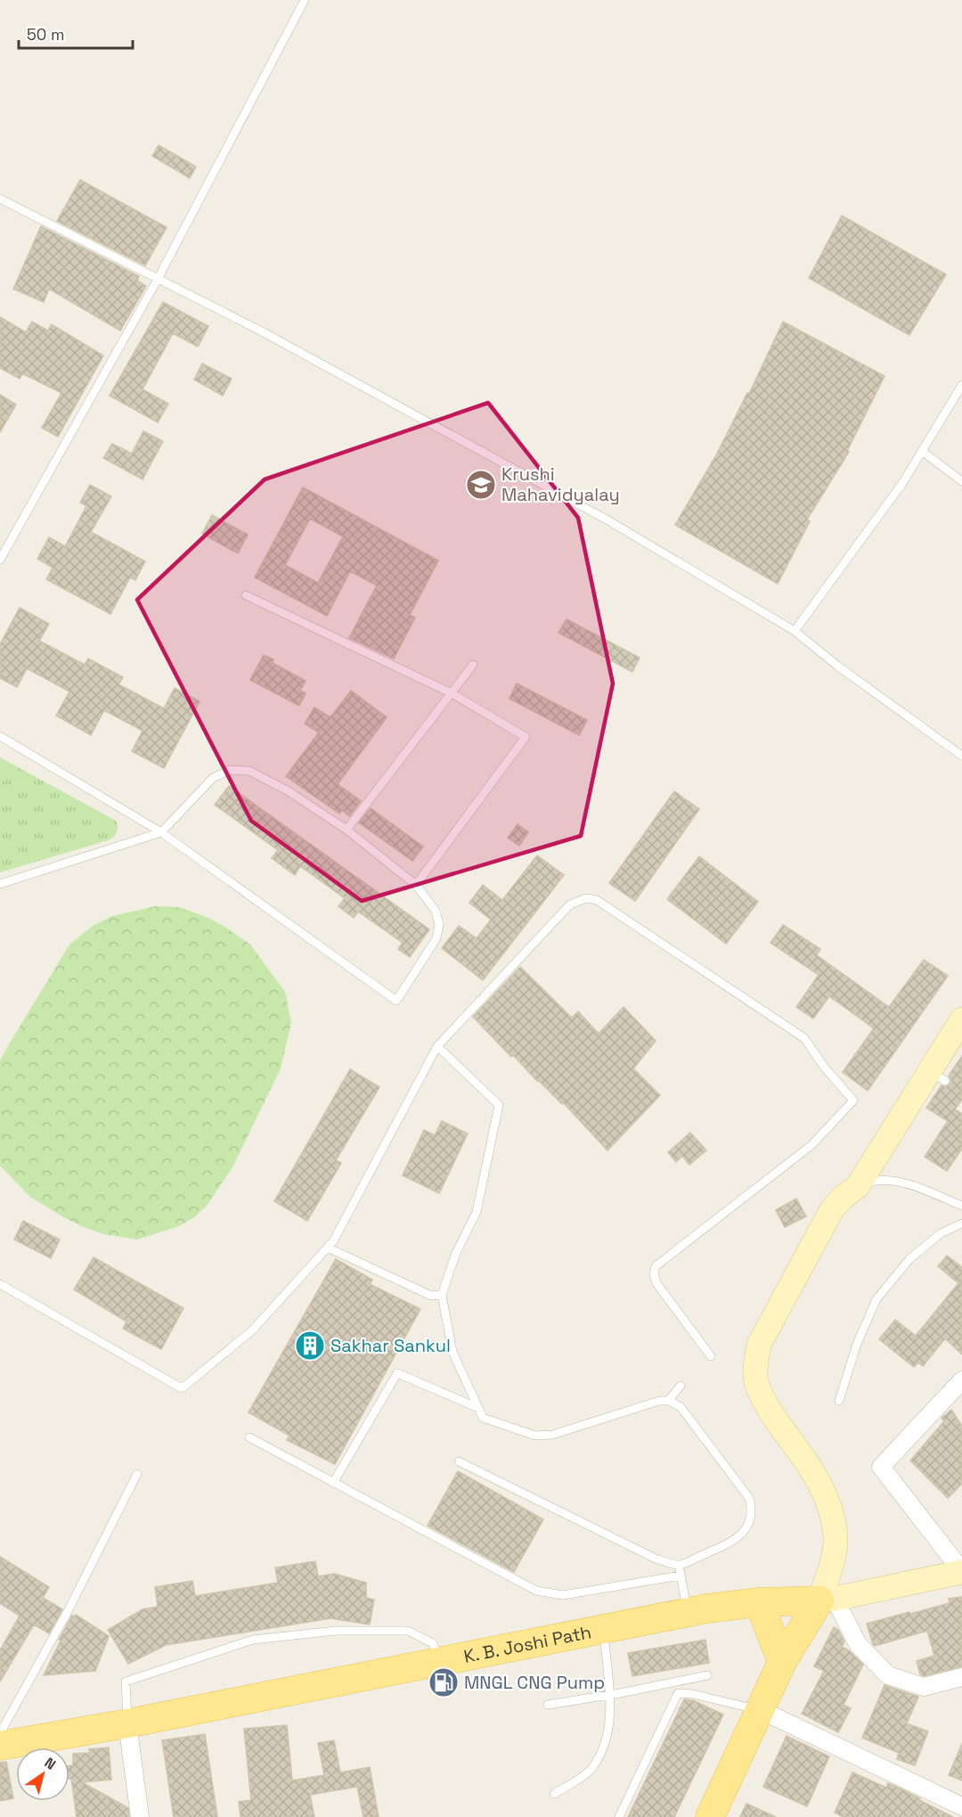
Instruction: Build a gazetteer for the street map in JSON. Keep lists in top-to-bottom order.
{
  "streets": {
    "main road": ["K. B. Joshi Path"]
  },
  "places": {
    "school or university": ["Krushi Mahavidyalay"],
    "building": ["Sakhar Sankul"],
    "fuel station": ["MNGL CNG Pump"]
  },
  "scale_bar": "50 m",
  "north": "top right"
}
